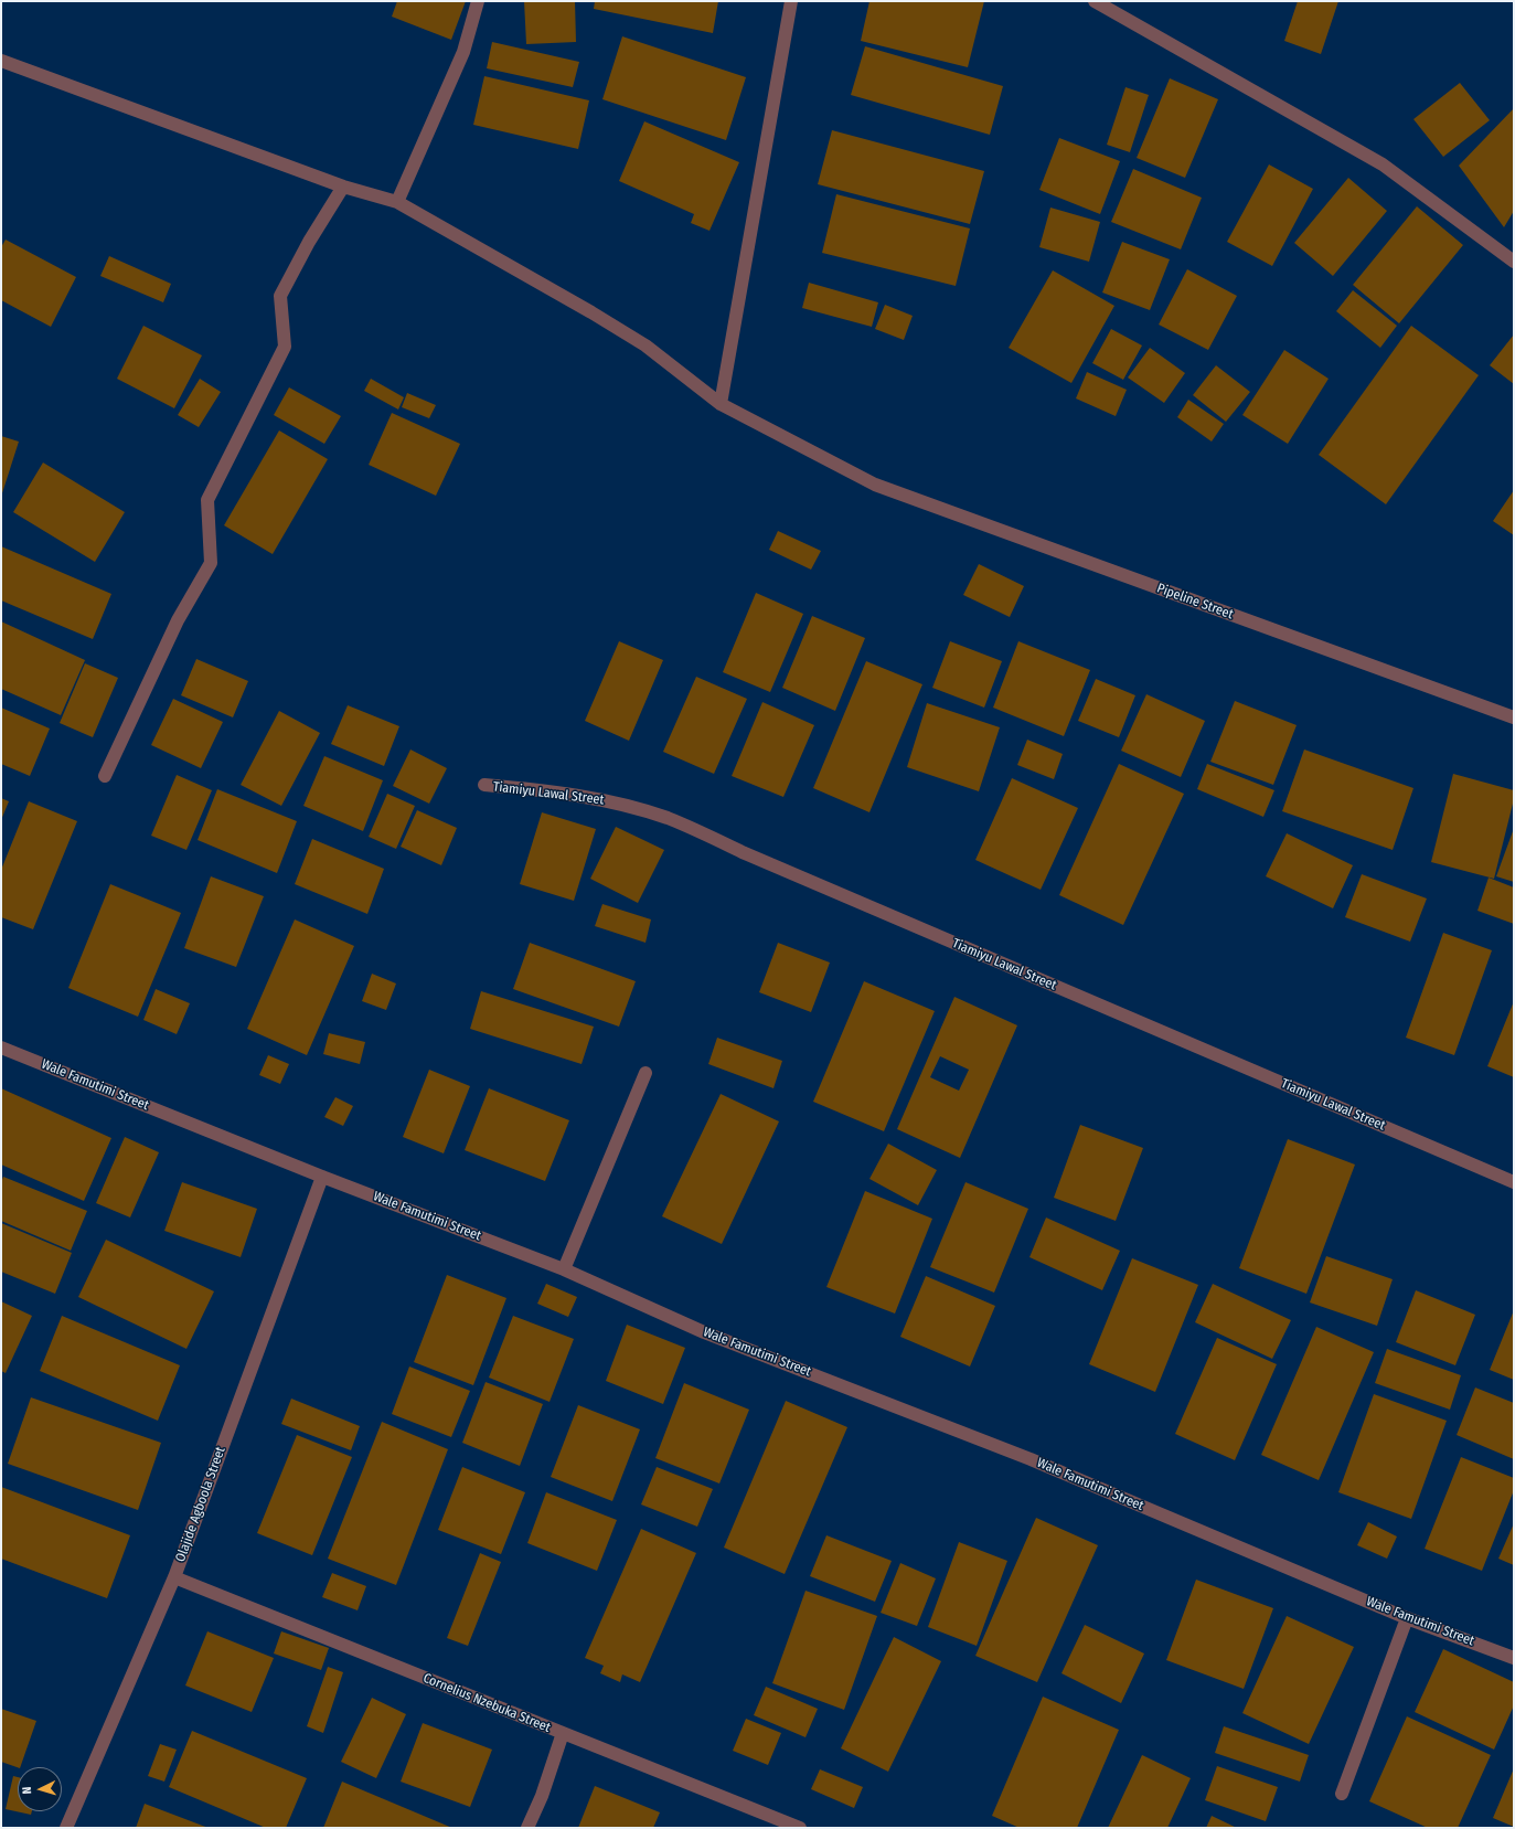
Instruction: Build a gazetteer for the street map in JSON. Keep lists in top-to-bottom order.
{
  "streets": {
    "street": [
      "Pipeline Street",
      "Tiamiyu Lawal Street",
      "Wale Famutimi Street",
      "Olajide Agboola Street",
      "Cornelius Nzebuka Street"
    ]
  },
  "crossings": [
    ["Wale Famutimi Street", "Olajide Agboola Street"],
    ["Olajide Agboola Street", "Cornelius Nzebuka Street"]
  ],
  "north": "left"
}
